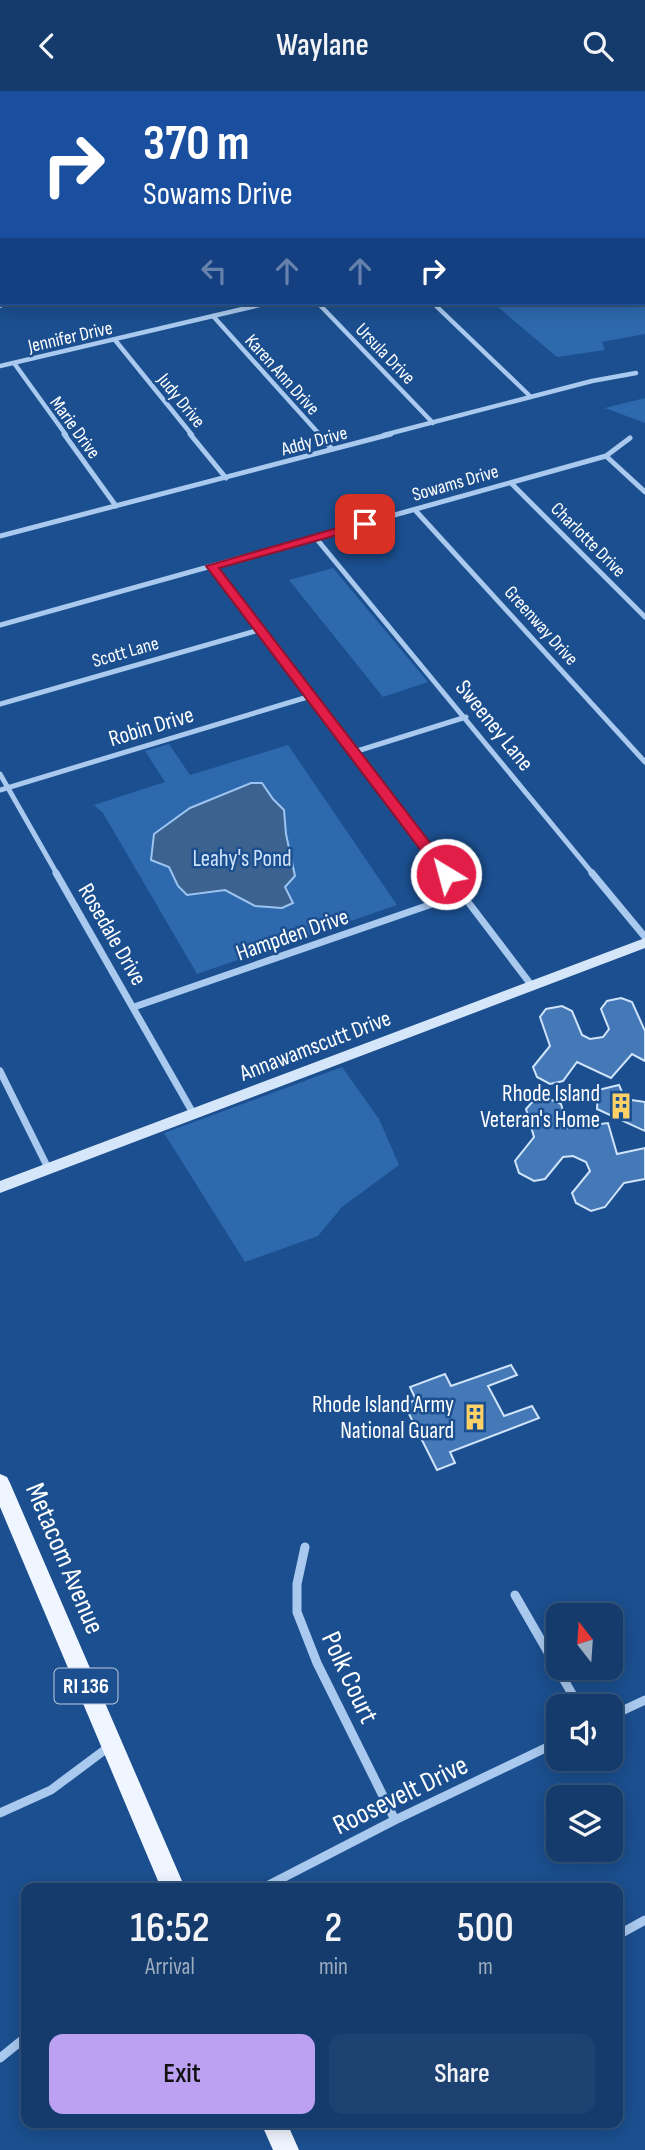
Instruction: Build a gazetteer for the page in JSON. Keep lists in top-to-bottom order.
{
  "streets": {
    "main road": ["Metacom Avenue", "RI 136"],
    "street": [
      "Jennifer Drive",
      "Ursula Drive",
      "Karen Ann Drive",
      "Judy Drive",
      "Marie Drive",
      "Addy Drive",
      "Sowams Drive",
      "Charlotte Drive",
      "Greenway Drive",
      "Scott Lane",
      "Sweeney Lane",
      "Robin Drive",
      "Rosedale Drive",
      "Hampden Drive",
      "Annawamscutt Drive",
      "Polk Court",
      "Roosevelt Drive"
    ]
  },
  "crossings": [
    ["Jennifer Drive", "Karen Ann Drive"],
    ["Jennifer Drive", "Judy Drive"],
    ["Jennifer Drive", "Marie Drive"],
    ["Ursula Drive", "Addy Drive"],
    ["Karen Ann Drive", "Addy Drive"],
    ["Judy Drive", "Addy Drive"],
    ["Marie Drive", "Addy Drive"],
    ["Sowams Drive", "Charlotte Drive"],
    ["Sowams Drive", "Greenway Drive"],
    ["Sowams Drive", "Sweeney Lane"],
    ["Robin Drive", "Rosedale Drive"],
    ["Rosedale Drive", "Hampden Drive"],
    ["Rosedale Drive", "Annawamscutt Drive"],
    ["Polk Court", "Roosevelt Drive"]
  ],
  "parks": ["Leahy's Pond"],
  "places": {
    "building": ["Rhode Island Veteran's Home", "Rhode Island Army National Guard"]
  },
  "north": "top",
  "page": {
    "header": "Waylane",
    "turn": ["370 m", "Sowams Drive"],
    "eta": [
      "16:52",
      "Arrival",
      "2",
      "min",
      "500",
      "m"
    ],
    "buttons": ["Exit", "Share"]
  }
}
